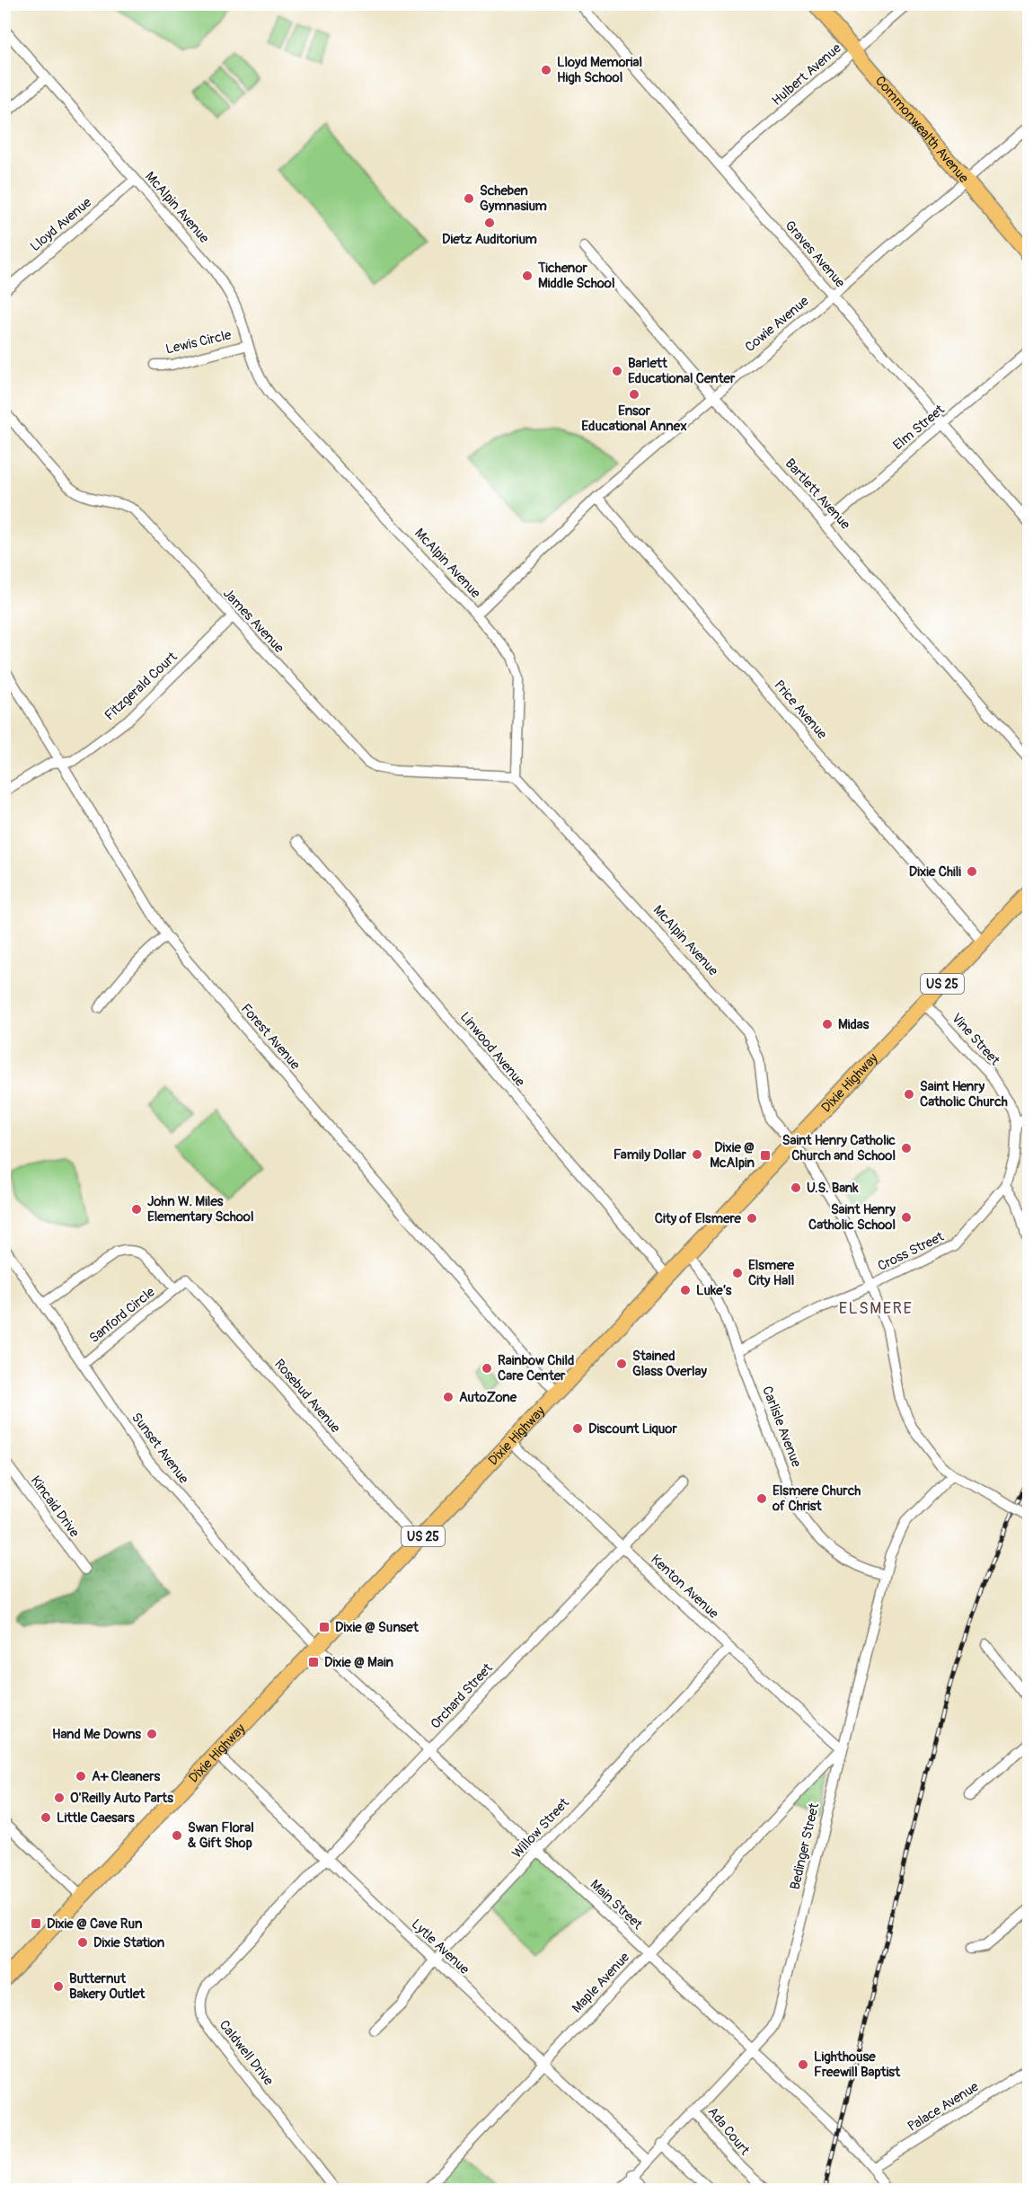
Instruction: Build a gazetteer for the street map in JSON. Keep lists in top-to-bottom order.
{
  "streets": {
    "main road": ["Commonwealth Avenue", "US 25", "Dixie Highway"],
    "street": [
      "Hulbert Avenue",
      "McAlpin Avenue",
      "Lloyd Avenue",
      "Graves Avenue",
      "Cowie Avenue",
      "Lewis Circle",
      "Elm Street",
      "Bartlett Avenue",
      "James Avenue",
      "Fitzgerald Court",
      "Price Avenue",
      "Forest Avenue",
      "Vine Street",
      "Linwood Avenue",
      "Cross Street",
      "Sanford Circle",
      "Rosebud Avenue",
      "Carlisle Avenue",
      "Sunset Avenue",
      "Kincaid Drive",
      "Kenton Avenue",
      "Orchard Street",
      "Willow Street",
      "Bedinger Street",
      "Main Street",
      "Lytle Avenue",
      "Maple Avenue",
      "Caldwell Drive",
      "Palace Avenue",
      "Ada Court"
    ]
  },
  "crossings": [
    ["Hulbert Avenue", "Commonwealth Avenue"],
    ["Hulbert Avenue", "Graves Avenue"],
    ["Commonwealth Avenue", "Cowie Avenue"],
    ["McAlpin Avenue", "Lloyd Avenue"],
    ["McAlpin Avenue", "Cowie Avenue"],
    ["McAlpin Avenue", "Lewis Circle"],
    ["McAlpin Avenue", "James Avenue"],
    ["McAlpin Avenue", "Dixie Highway"],
    ["McAlpin Avenue", "Cross Street"],
    ["McAlpin Avenue", "Bedinger Street"],
    ["Graves Avenue", "Cowie Avenue"],
    ["Graves Avenue", "Elm Street"],
    ["Cowie Avenue", "Bartlett Avenue"],
    ["Cowie Avenue", "Price Avenue"],
    ["Elm Street", "Bartlett Avenue"],
    ["James Avenue", "Fitzgerald Court"],
    ["Fitzgerald Court", "Forest Avenue"],
    ["Price Avenue", "Dixie Highway"],
    ["Forest Avenue", "Dixie Highway"],
    ["Vine Street", "Dixie Highway"],
    ["Vine Street", "Cross Street"],
    ["Linwood Avenue", "Dixie Highway"],
    ["Dixie Highway", "Rosebud Avenue"],
    ["Dixie Highway", "Carlisle Avenue"],
    ["Dixie Highway", "Sunset Avenue"],
    ["Dixie Highway", "Kenton Avenue"],
    ["Dixie Highway", "Main Street"],
    ["Dixie Highway", "Lytle Avenue"],
    ["Cross Street", "Carlisle Avenue"],
    ["Sanford Circle", "Rosebud Avenue"],
    ["Sanford Circle", "Sunset Avenue"],
    ["Carlisle Avenue", "Bedinger Street"],
    ["Sunset Avenue", "Main Street"],
    ["Kenton Avenue", "Orchard Street"],
    ["Kenton Avenue", "Willow Street"],
    ["Kenton Avenue", "Bedinger Street"],
    ["Kenton Avenue", "Maple Avenue"],
    ["Orchard Street", "Main Street"],
    ["Orchard Street", "Lytle Avenue"],
    ["Orchard Street", "Caldwell Drive"],
    ["Willow Street", "Main Street"],
    ["Willow Street", "Lytle Avenue"],
    ["Bedinger Street", "Main Street"],
    ["Bedinger Street", "Lytle Avenue"],
    ["Bedinger Street", "Maple Avenue"],
    ["Bedinger Street", "Ada Court"],
    ["Main Street", "Maple Avenue"],
    ["Main Street", "Palace Avenue"],
    ["Lytle Avenue", "Maple Avenue"]
  ],
  "districts": ["ELSMERE"],
  "places": {
    "other": [
      "Lloyd Memorial High School",
      "Scheben Gymnasium",
      "Dietz Auditorium",
      "Tichenor Middle School",
      "Barlett Educational Center",
      "Ensor Educational Annex",
      "Dixie Chili",
      "Midas",
      "Saint Henry Catholic Church",
      "Saint Henry Catholic Church and School",
      "Family Dollar",
      "U.S. Bank",
      "John W. Miles Elementary School",
      "Saint Henry Catholic School",
      "City of Elsmere",
      "Elsmere City Hall",
      "Luke’s",
      "Stained Glass Overlay",
      "Rainbow Child Care Center",
      "AutoZone",
      "Discount Liquor",
      "Elsmere Church of Christ",
      "Hand Me Downs",
      "A+ Cleaners",
      "O'Reilly Auto Parts",
      "Little Caesars",
      "Swan Floral & Gift Shop",
      "Dixie Station",
      "Butternut Bakery Outlet",
      "Lighthouse Freewill Baptist"
    ],
    "transit": [
      "Dixie @ McAlpin",
      "Dixie @ Sunset",
      "Dixie @ Main",
      "Dixie @ Cave Run"
    ]
  }
}
